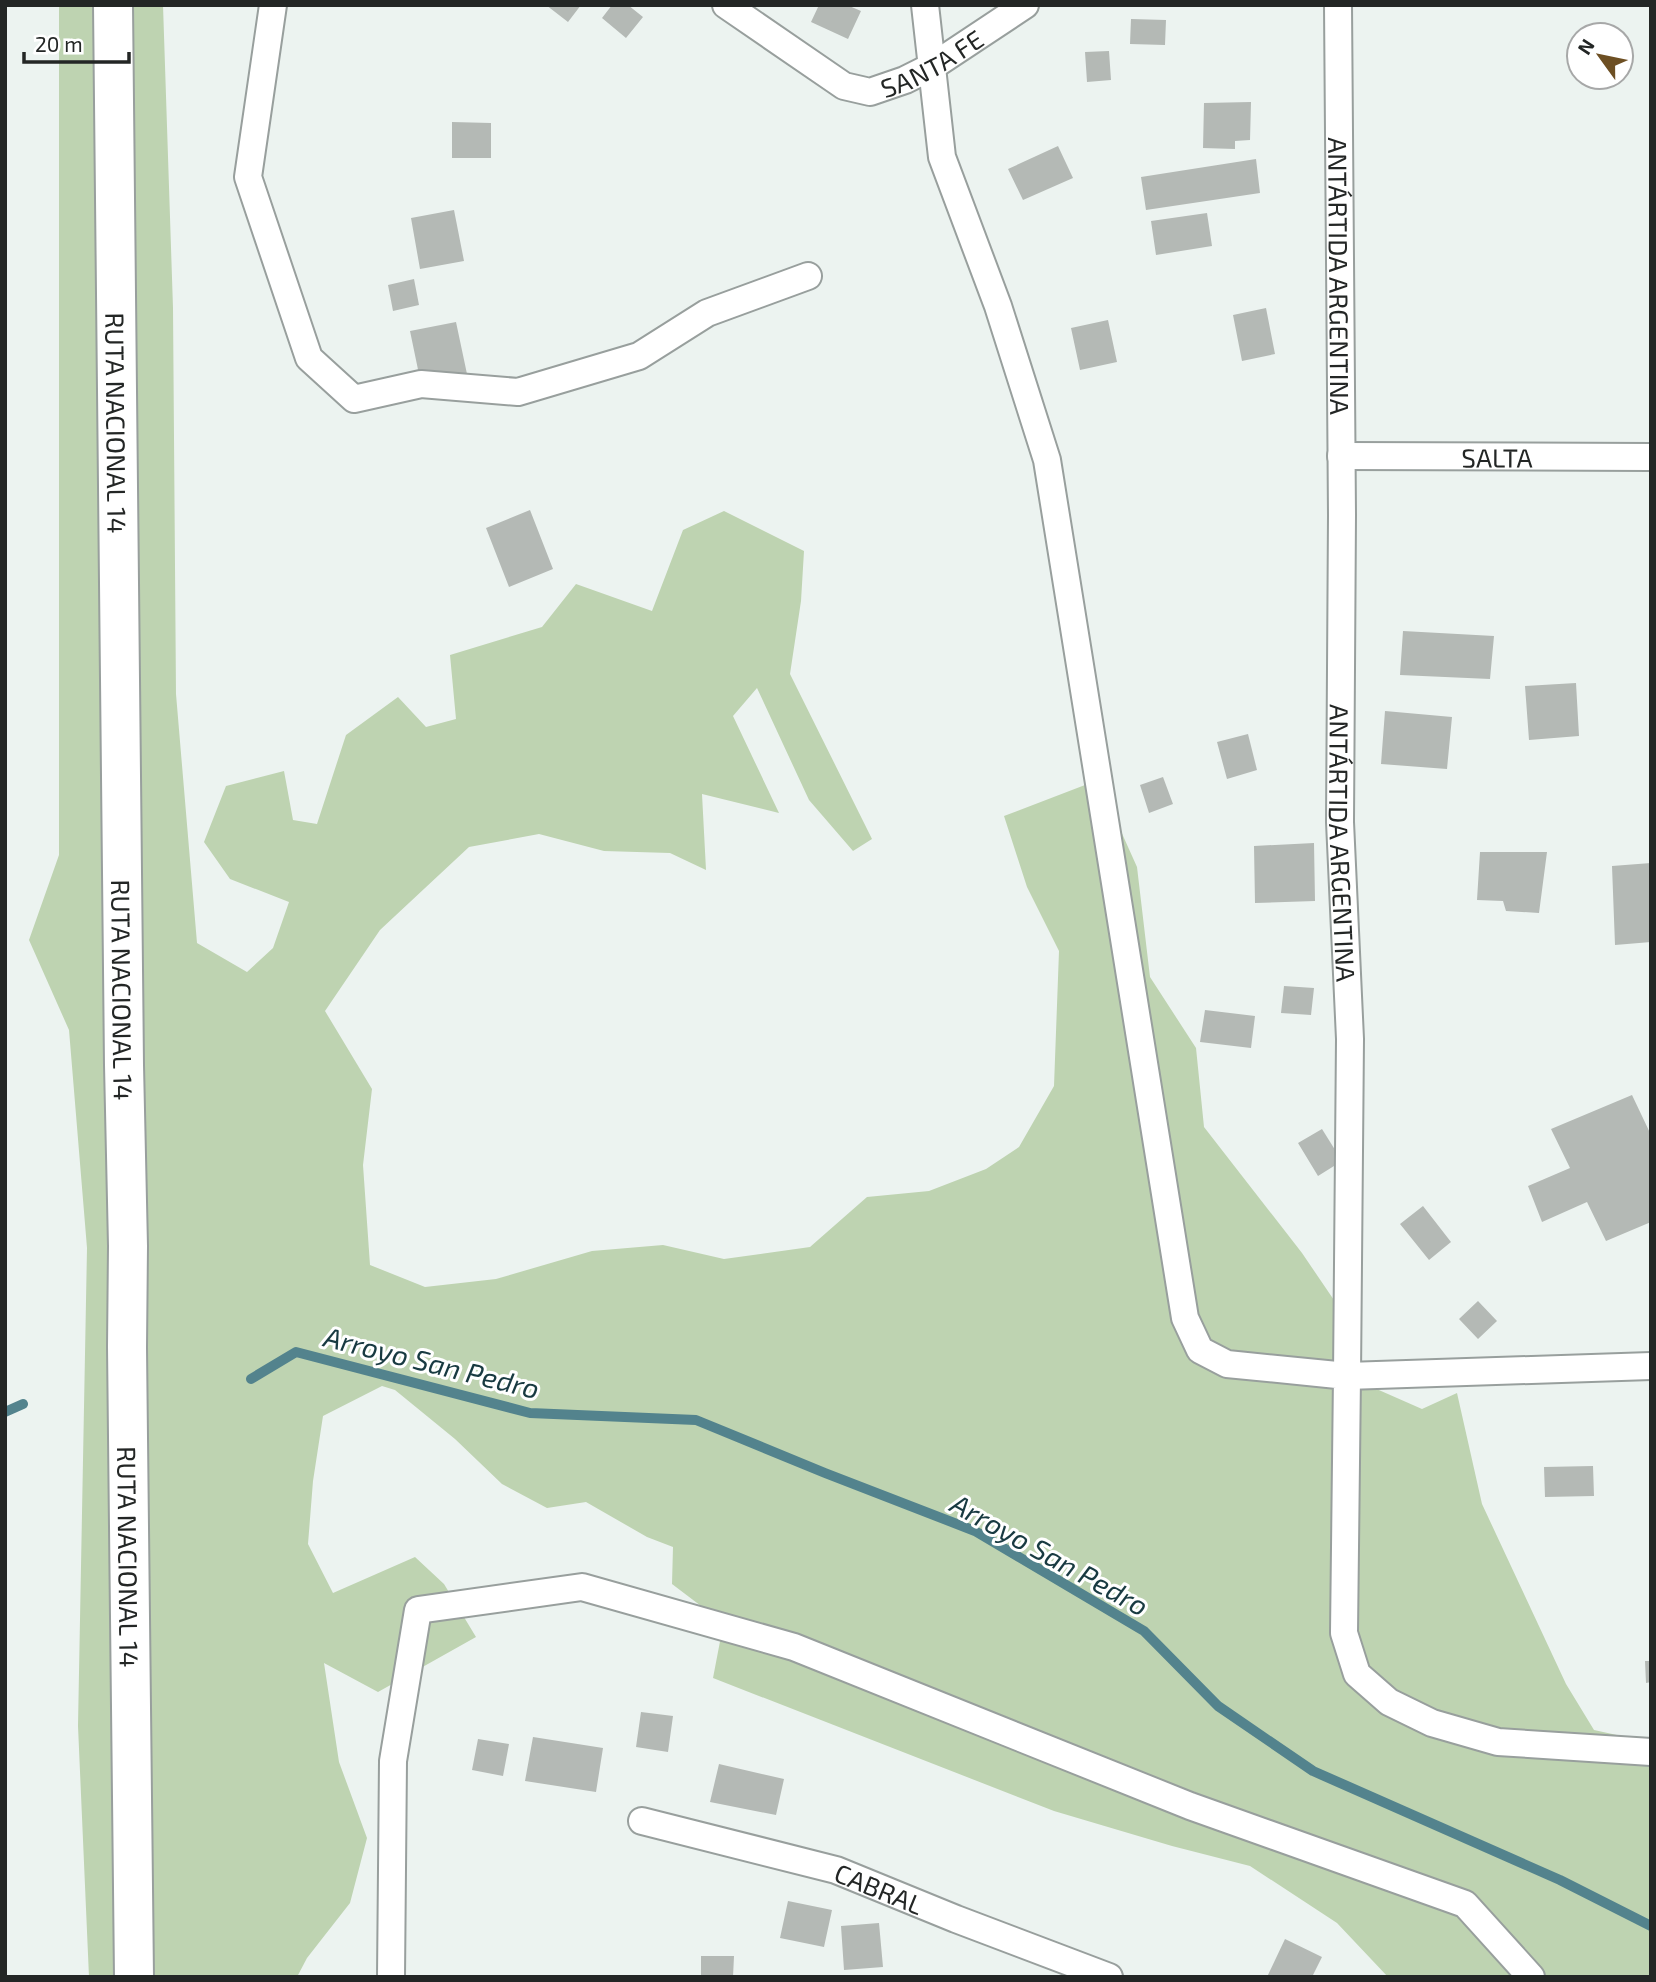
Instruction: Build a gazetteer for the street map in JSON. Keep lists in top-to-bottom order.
{
  "streets": {
    "highway": ["RUTA NACIONAL 14"],
    "street": [
      "SANTA FE",
      "ANTÁRTIDA ARGENTINA",
      "SALTA",
      "CABRAL"
    ]
  },
  "crossings": [
    ["ANTÁRTIDA ARGENTINA", "SALTA"]
  ],
  "water": ["Arroyo San Pedro"],
  "scale_bar": "20 m",
  "north": "top left"
}
